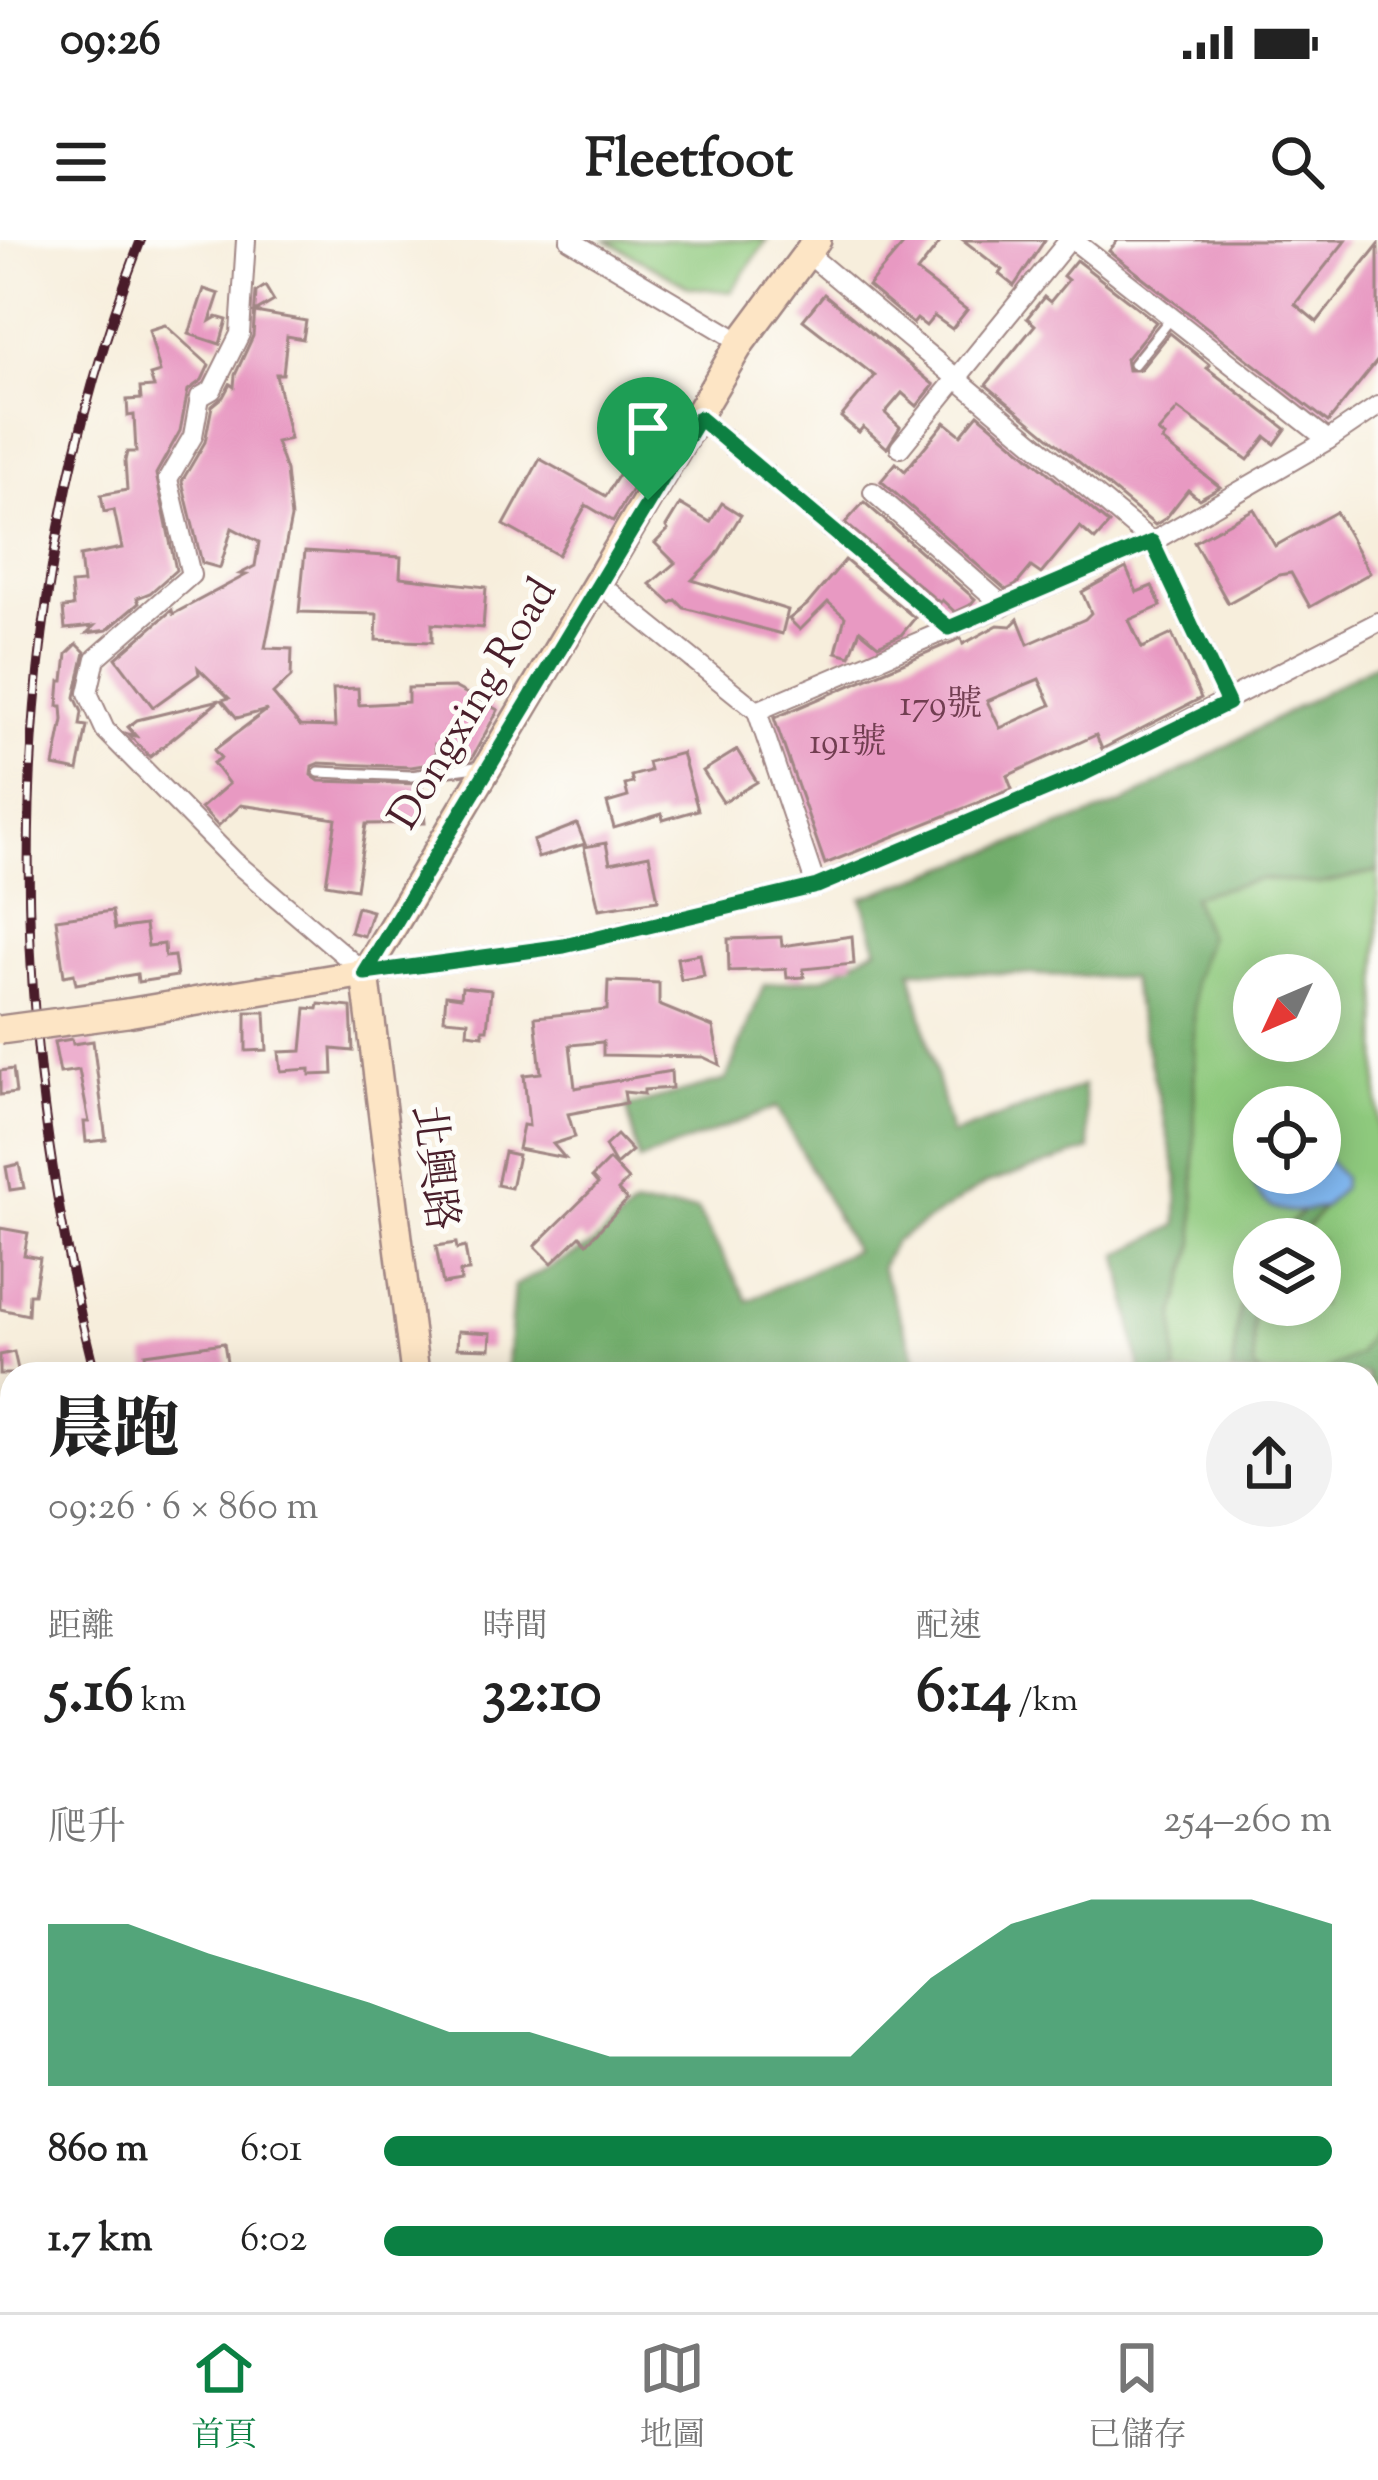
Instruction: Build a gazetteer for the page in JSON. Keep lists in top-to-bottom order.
{
  "streets": {
    "street": ["Dongxing Road", "北興路"]
  },
  "crossings": [
    ["Dongxing Road", "北興路"]
  ],
  "house_numbers": ["179號", "191號"],
  "north": "bottom left",
  "page": {
    "status": "09:26",
    "header": "Fleetfoot",
    "heading": ["晨跑", "09:26 · 6 × 860 m"],
    "stats": [
      ["距離", "5.16 km"],
      ["時間", "32:10"],
      ["配速", "6:14 /km"]
    ],
    "chart": ["爬升", "254–260 m"],
    "list": [
      {
        "name": "860 m",
        "note": "6:01"
      },
      {
        "name": "1.7 km",
        "note": "6:02"
      }
    ],
    "tabs": ["首頁", "地圖", "已儲存"]
  }
}
